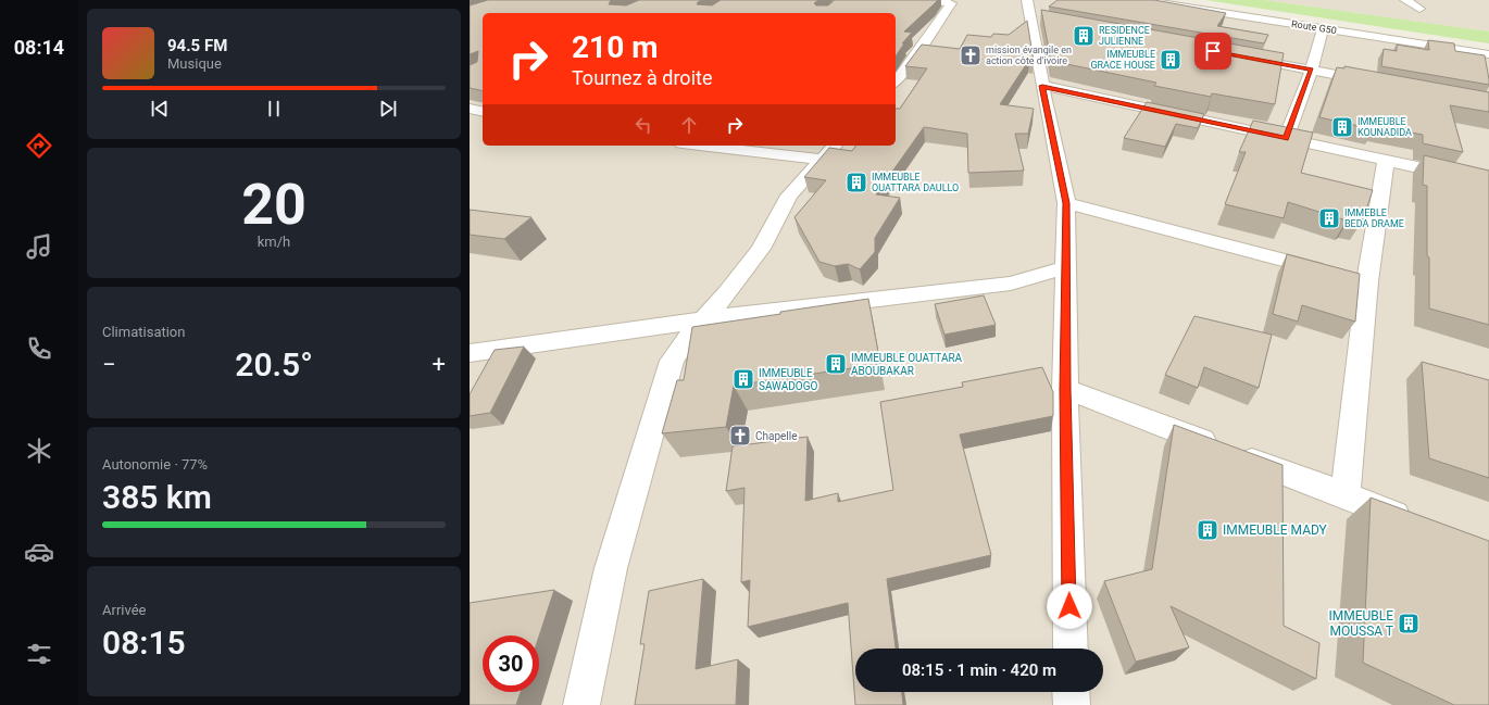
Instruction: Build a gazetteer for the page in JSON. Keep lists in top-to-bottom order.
{
  "streets": {
    "street": ["Route G50"]
  },
  "places": {
    "building": [
      "RESIDENCE JULIENNE",
      "IMMEUBLE GRACE HOUSE",
      "IMMEUBLE KOUNADIDA",
      "IMMEUBLE OUATTARA DAULLO",
      "IMMEBLE BEDA DRAME",
      "IMMEUBLE OUATTARA ABOUBAKAR",
      "IMMEUBLE SAWADOGO",
      "IMMEUBLE MADY",
      "IMMEUBLE MOUSSA T"
    ],
    "church": ["mission évangile en action côte d'ivoire", "Chapelle"]
  },
  "page": {
    "tabs": "08:14",
    "turn": ["210 m", "Tournez à droite"],
    "song": ["94.5 FM", "Musique"],
    "tile": [
      ["20", "km/h"],
      "Climatisation",
      ["Autonomie · 77%", "385 km"],
      ["Arrivée", "08:15"]
    ],
    "heat": ["−", "20.5°", "+"],
    "limit": "30",
    "trip": "08:15 · 1 min · 420 m"
  }
}
